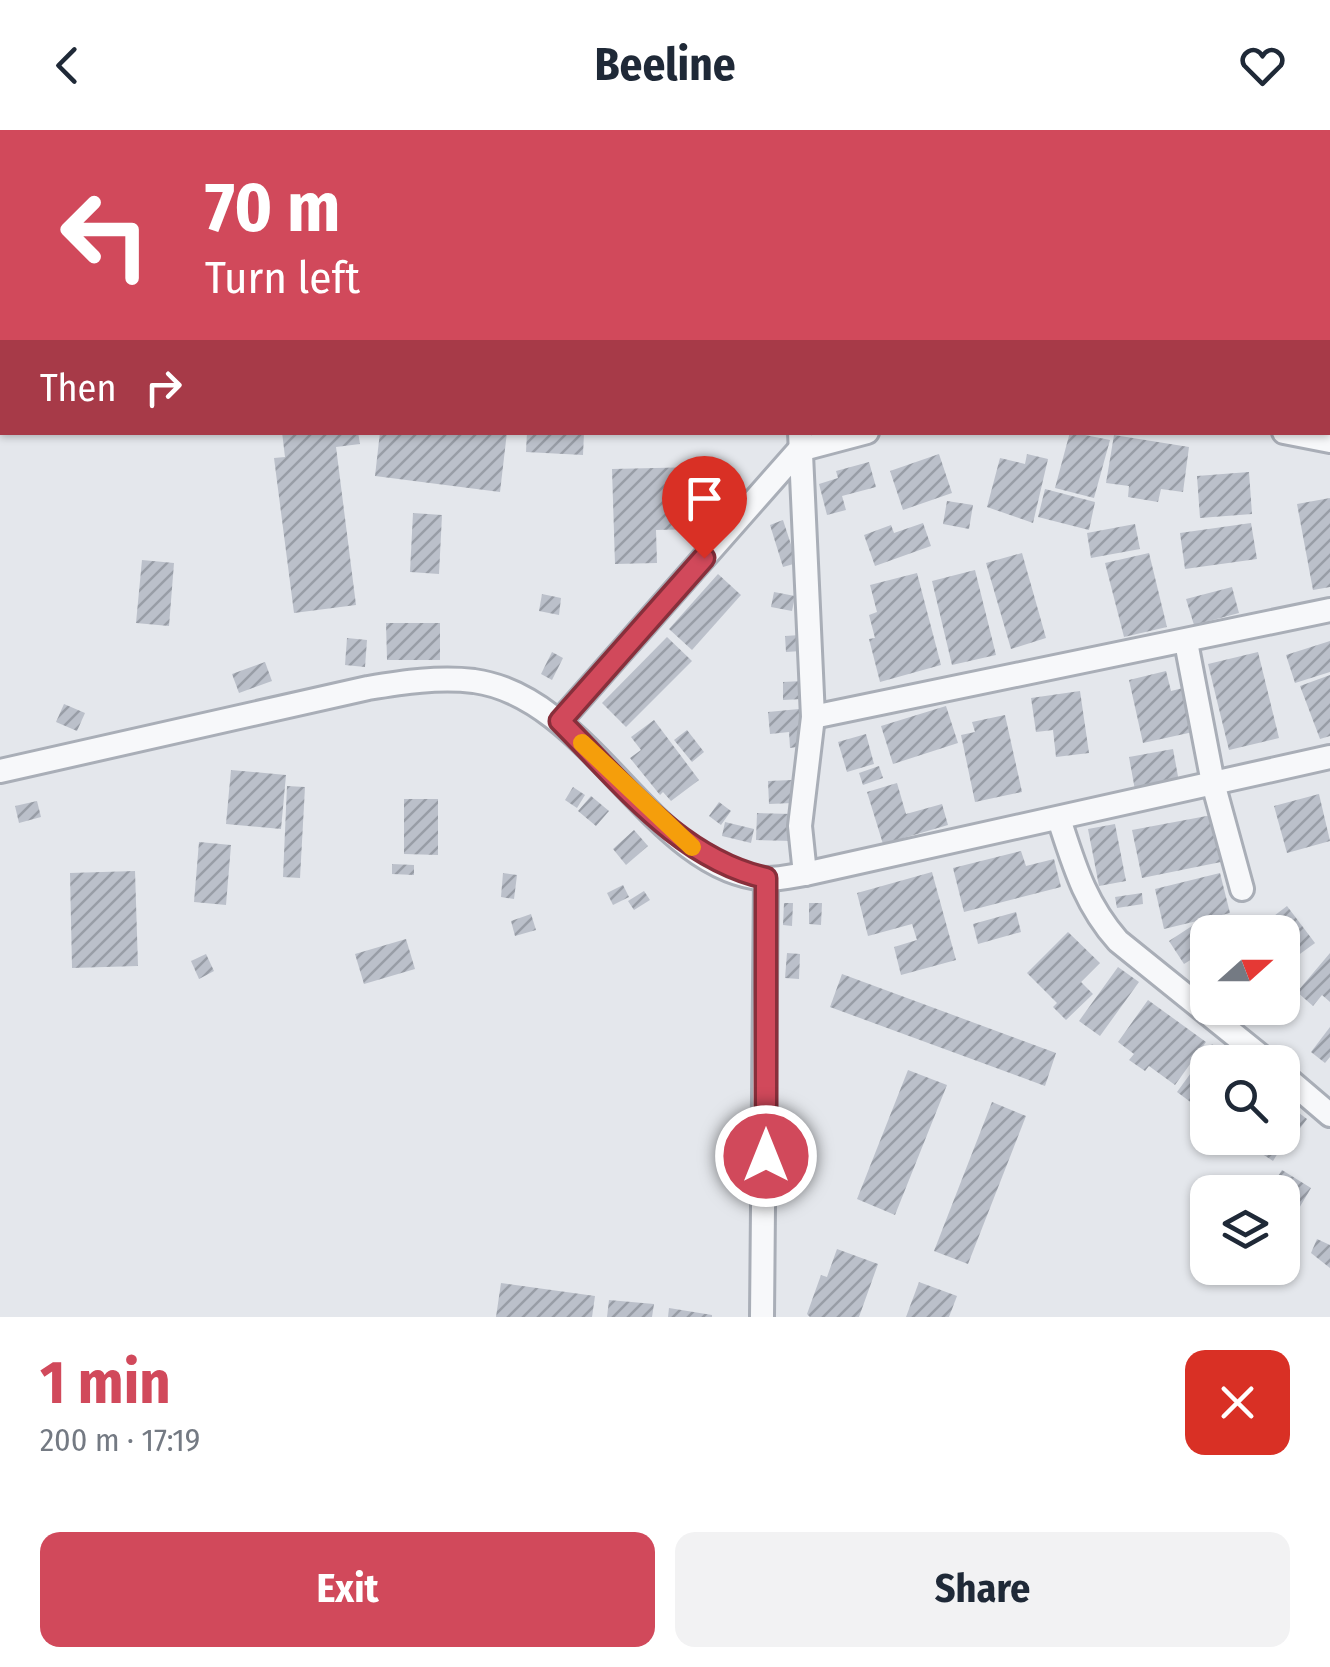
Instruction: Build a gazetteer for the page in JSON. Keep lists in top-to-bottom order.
{
  "north": "right",
  "page": {
    "header": "Beeline",
    "turn": ["70 m", "Turn left"],
    "then": "Then",
    "heading": ["1 min", "200 m · 17:19"],
    "buttons": ["Exit", "Share"]
  }
}
